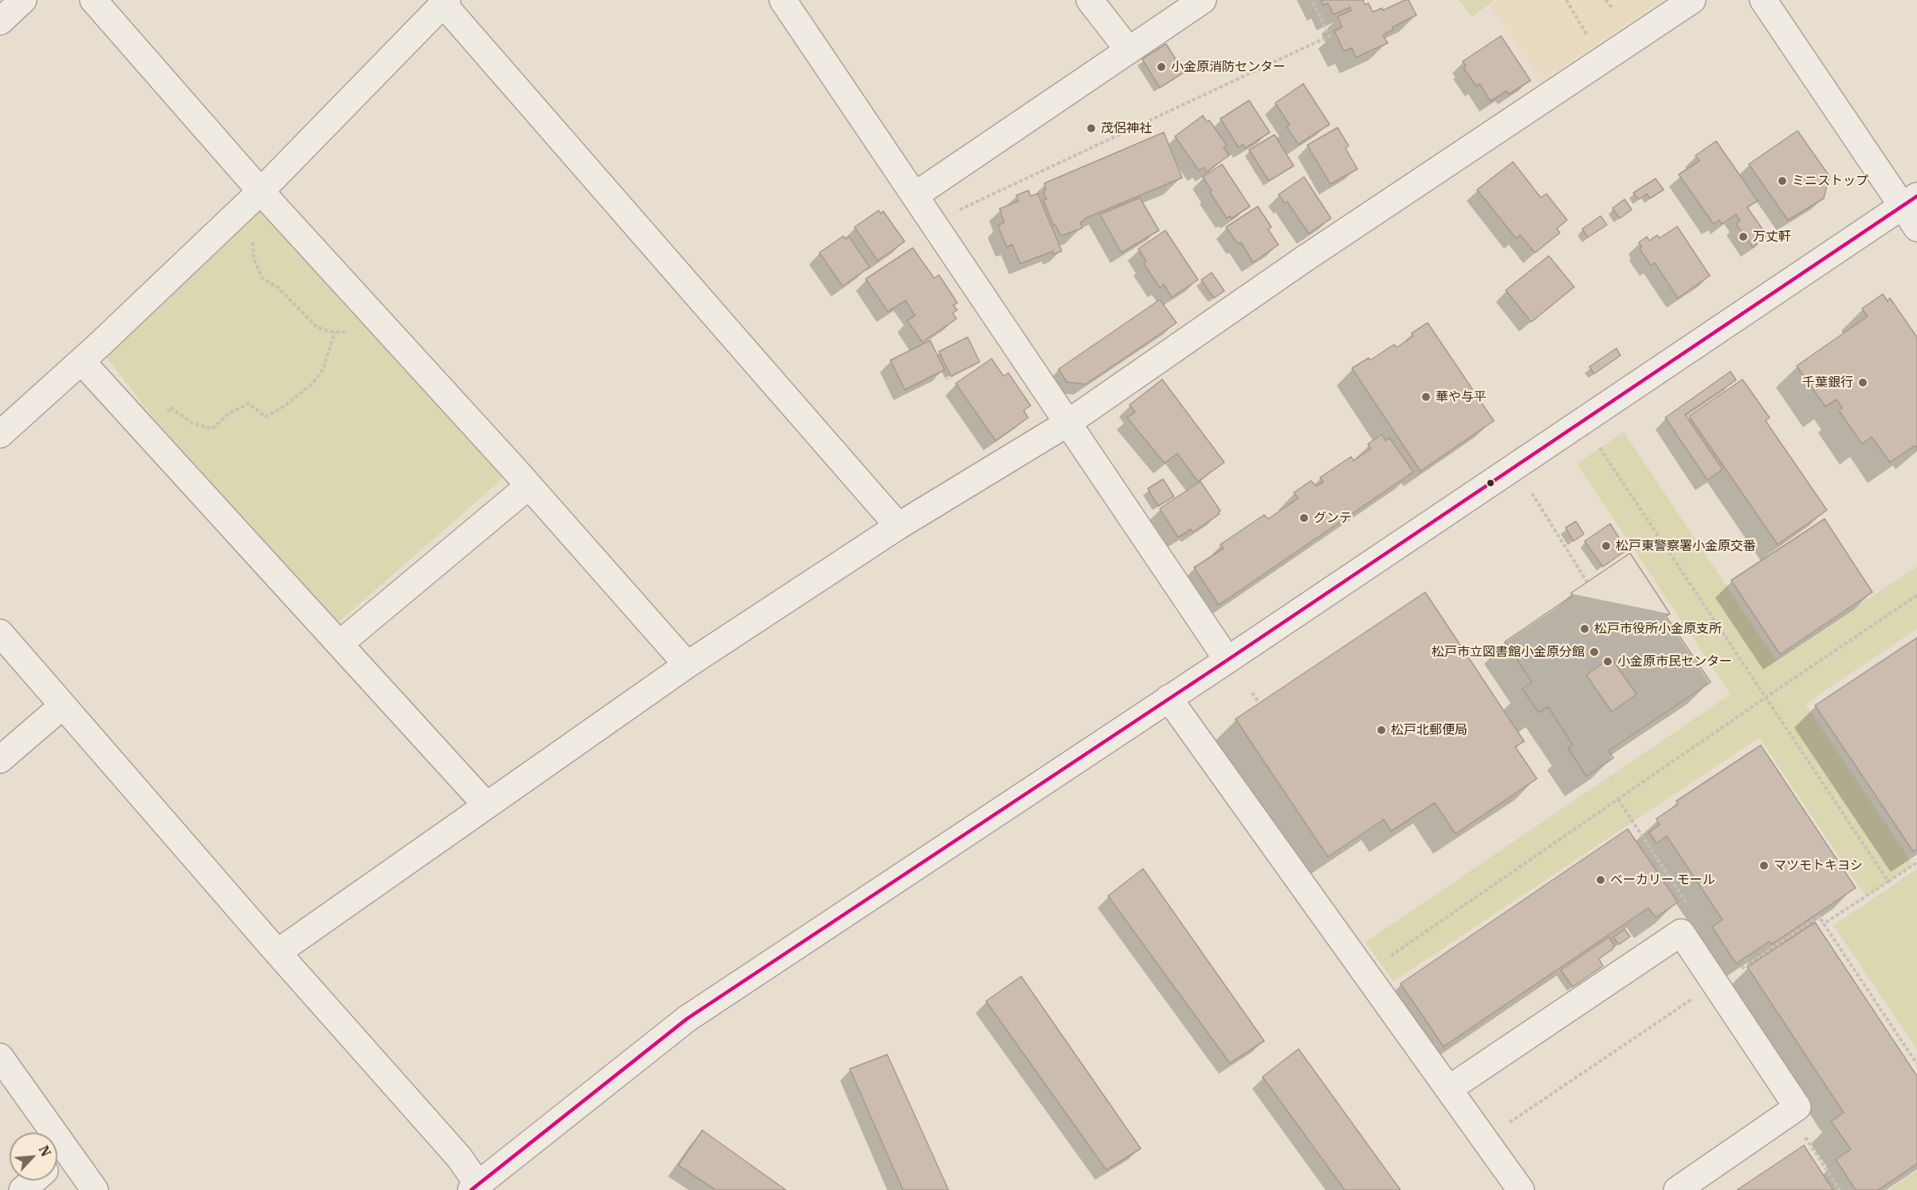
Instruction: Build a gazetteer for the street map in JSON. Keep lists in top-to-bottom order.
{
  "places": [
    "小金原消防センター",
    "茂侶神社",
    "ミニストップ",
    "万丈軒",
    "千葉銀行",
    "華や与平",
    "グンテ",
    "松戸東警察署小金原交番",
    "松戸市役所小金原支所",
    "松戸市立図書館小金原分館",
    "小金原市民センター",
    "松戸北郵便局",
    "マツモトキヨシ",
    "ベーカリー モール"
  ],
  "north": "top right"
}
